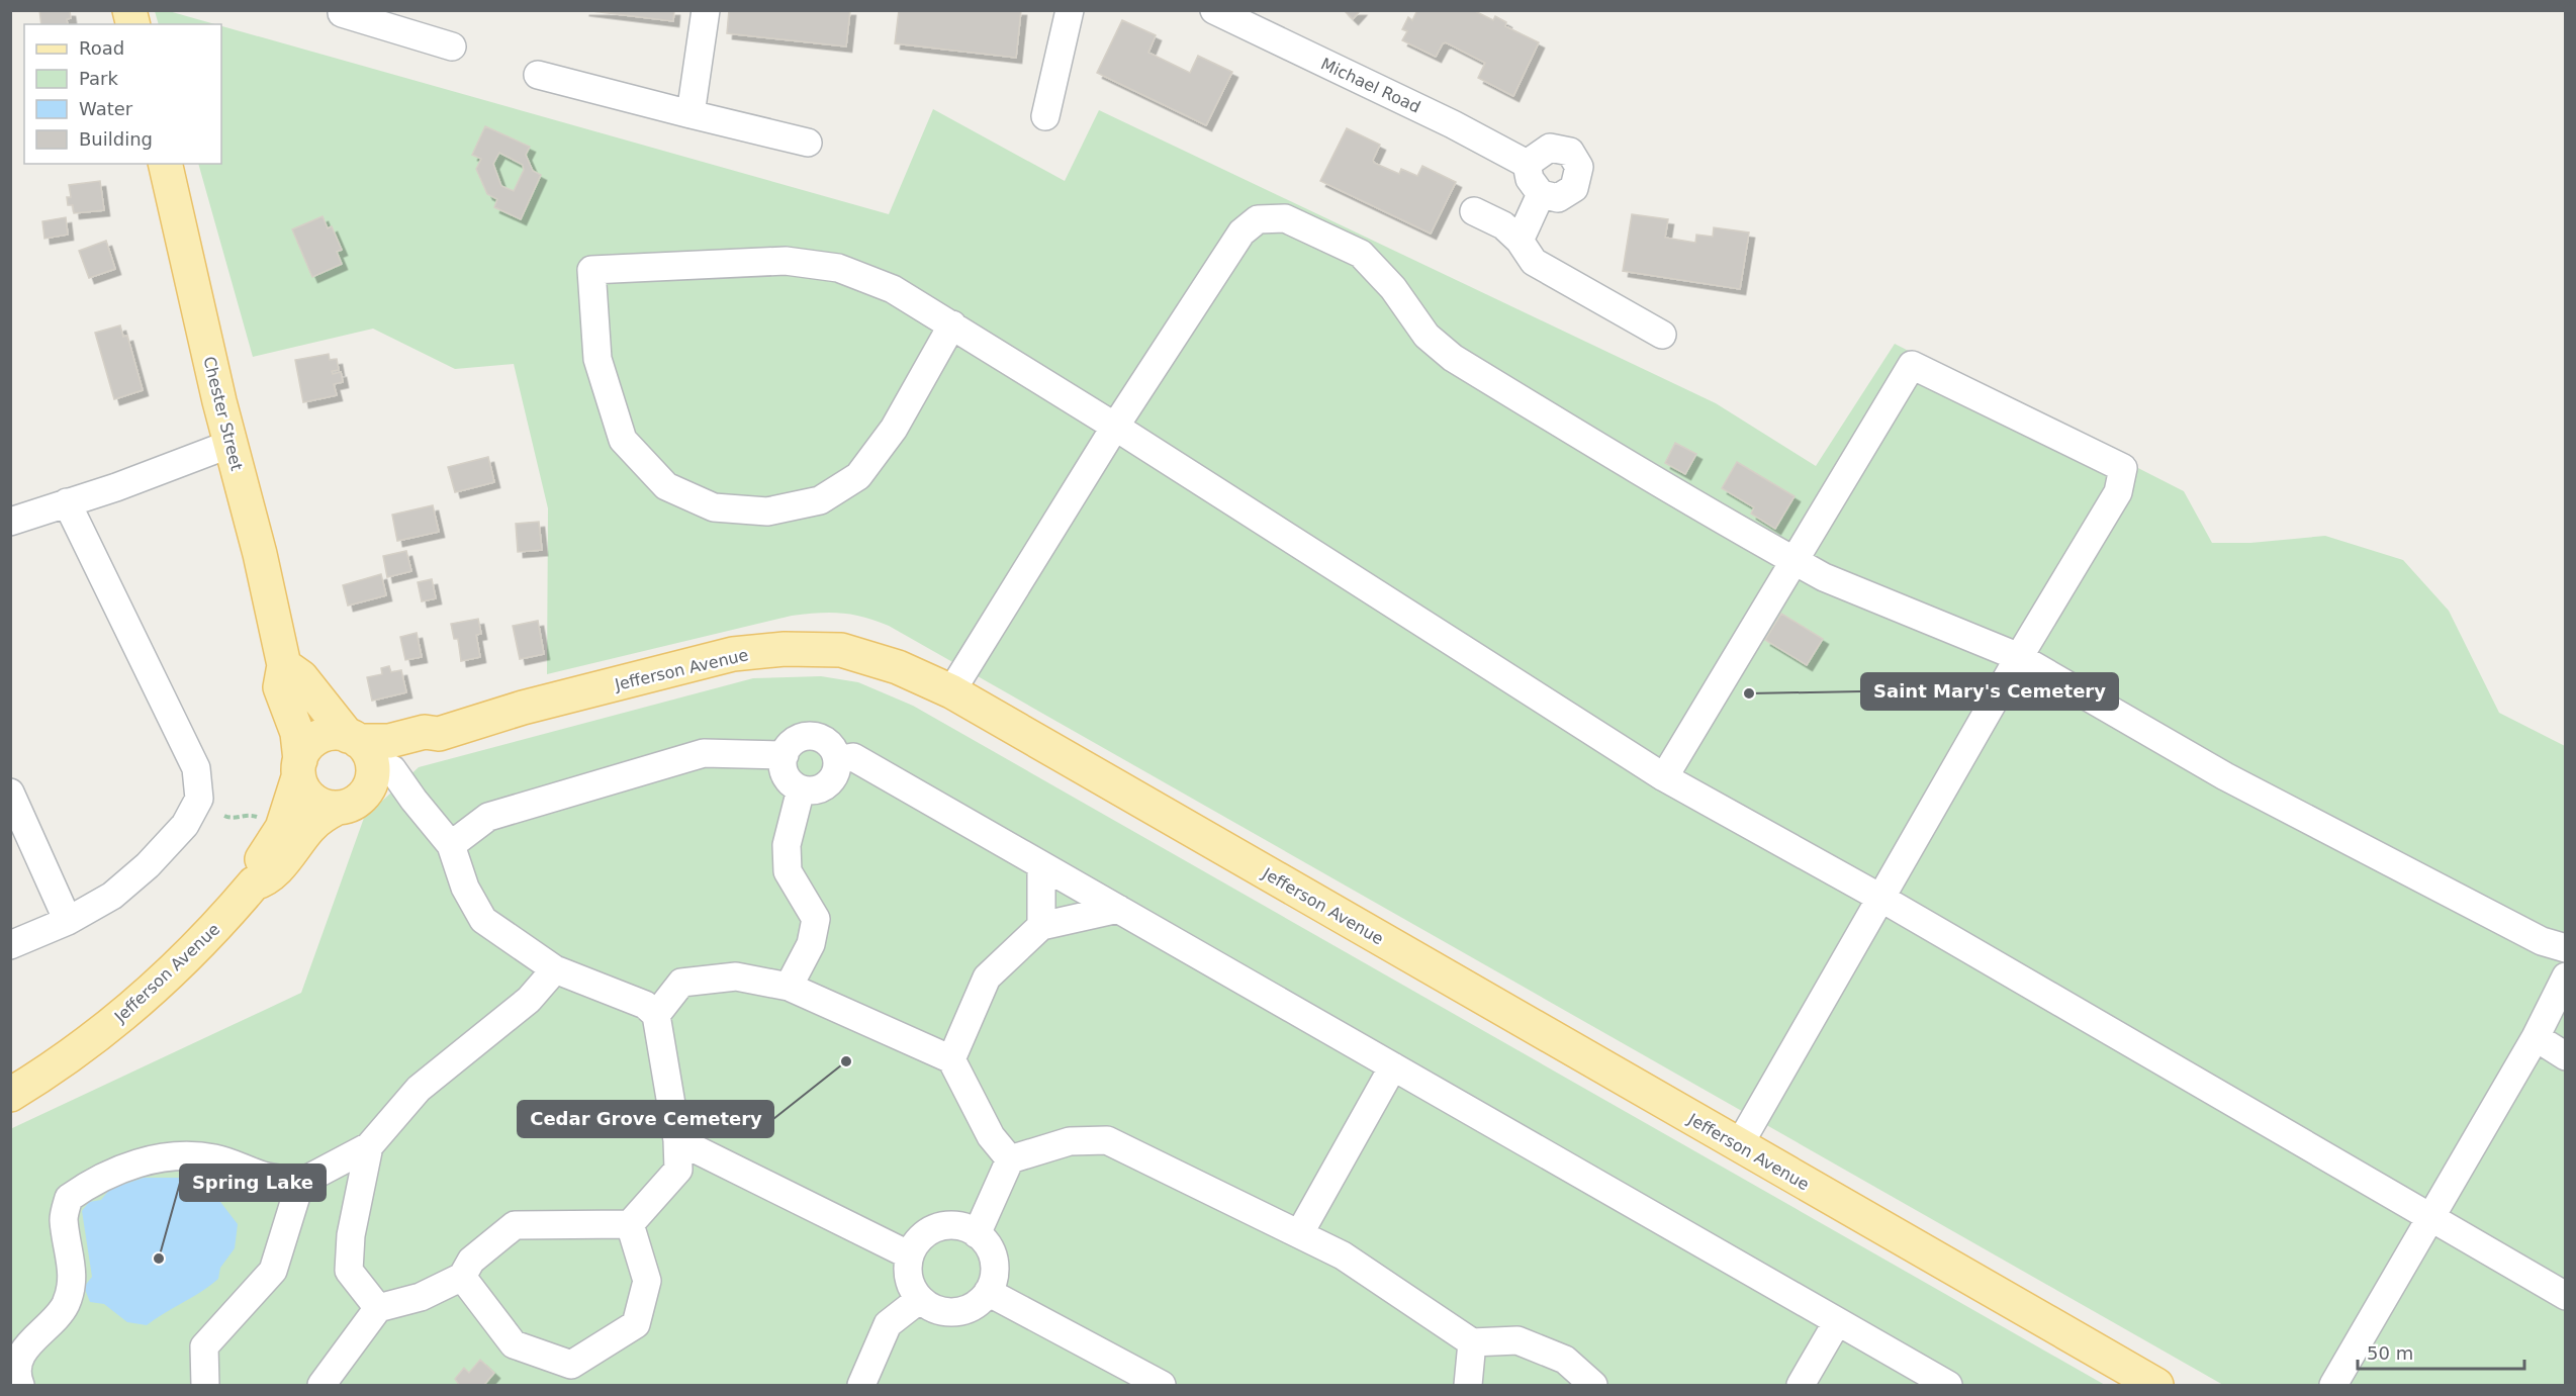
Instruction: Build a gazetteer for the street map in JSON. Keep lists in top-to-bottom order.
{
  "streets": {
    "main road": ["Chester Street", "Jefferson Avenue"],
    "street": ["Michael Road"]
  },
  "crossings": [
    ["Chester Street", "Jefferson Avenue"]
  ],
  "places": ["Saint Mary's Cemetery", "Cedar Grove Cemetery", "Spring Lake"],
  "legend": [
    "Road",
    "Park",
    "Water",
    "Building"
  ],
  "scale_bar": "50 m"
}
